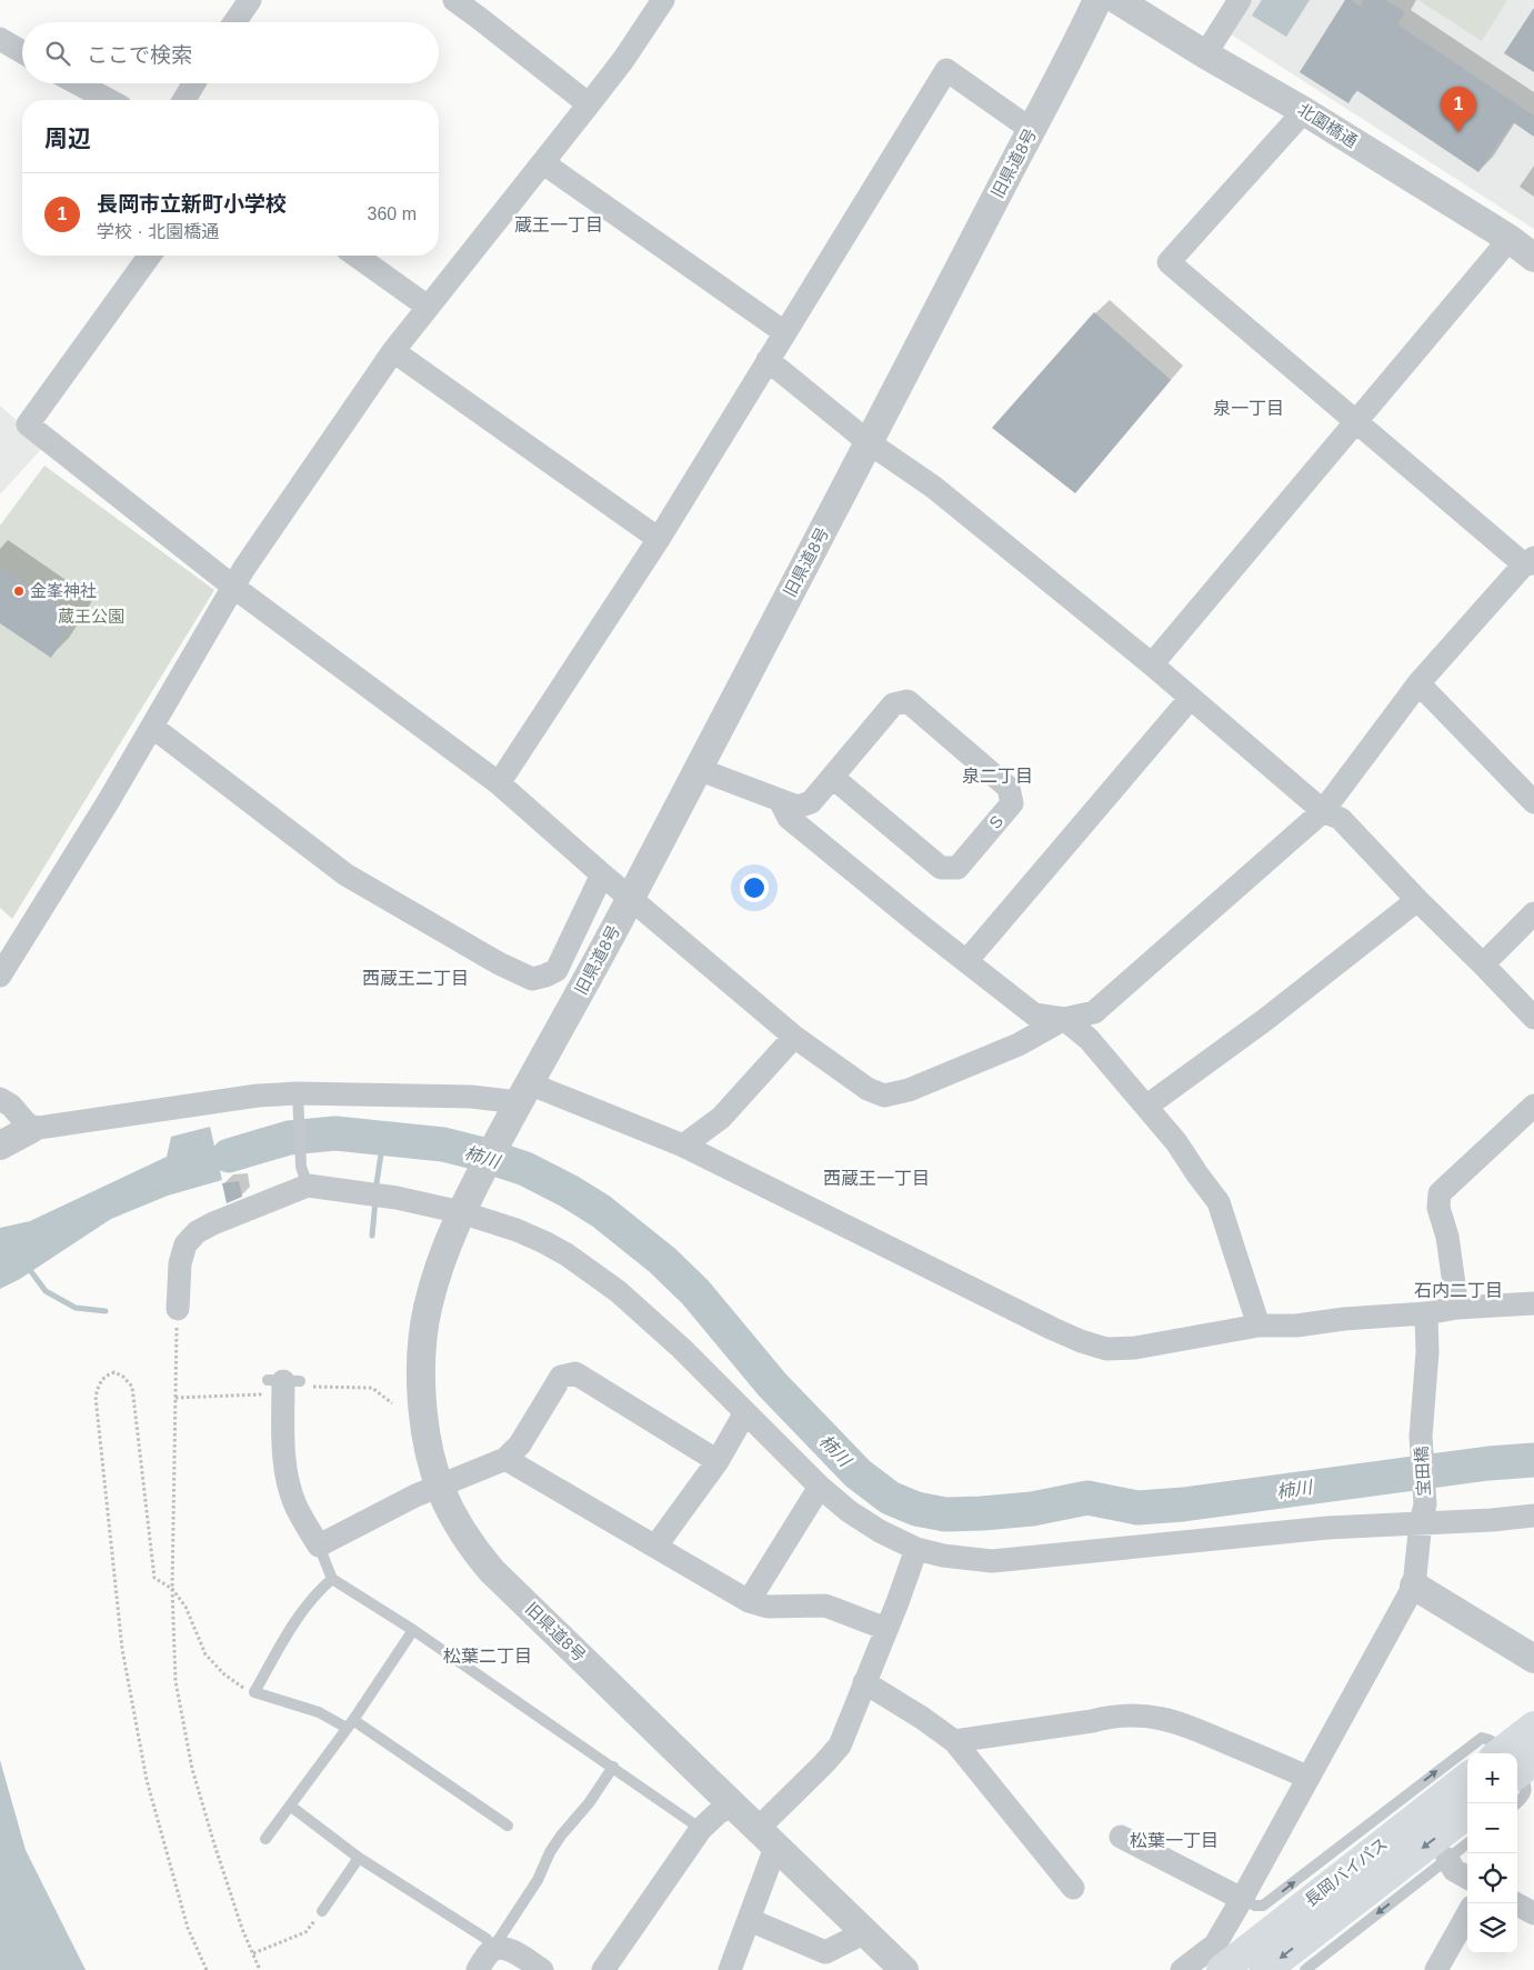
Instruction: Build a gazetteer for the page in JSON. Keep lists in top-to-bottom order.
{
  "streets": {
    "highway": ["長岡バイパス"],
    "street": [
      "北園橋通",
      "旧県道8号",
      "S",
      "宝田橋"
    ]
  },
  "crossings": [
    ["旧県道8号", "S"]
  ],
  "districts": [
    "蔵王一丁目",
    "泉一丁目",
    "泉二丁目",
    "西蔵王二丁目",
    "西蔵王一丁目",
    "石内二丁目",
    "松葉二丁目",
    "松葉一丁目"
  ],
  "water": ["柿川"],
  "parks": ["蔵王公園"],
  "places": ["金峯神社"],
  "page": {
    "search": "ここで検索",
    "pins": "1",
    "heading": "周辺",
    "list": [
      {
        "mark": "1",
        "name": "長岡市立新町小学校",
        "note": "学校 · 北園橋通",
        "value": "360 m"
      }
    ],
    "map_buttons": ["+", "−"]
  }
}
